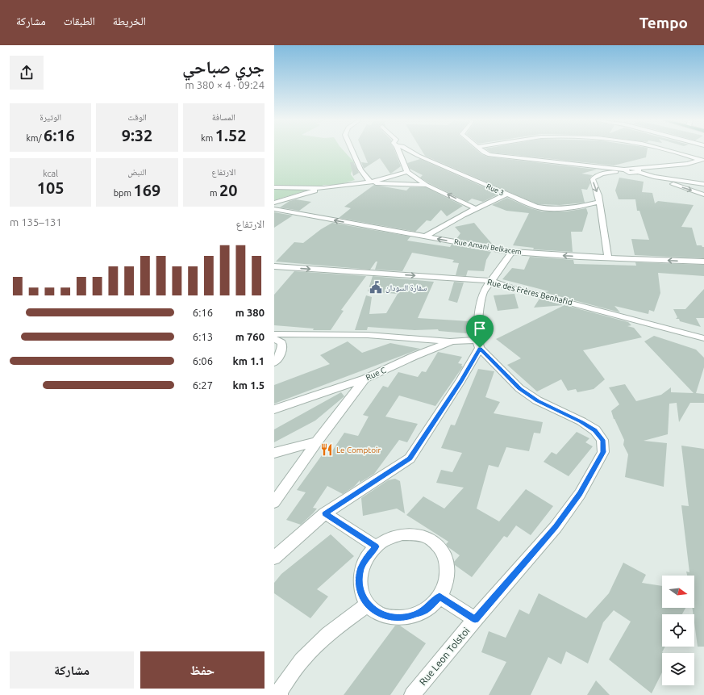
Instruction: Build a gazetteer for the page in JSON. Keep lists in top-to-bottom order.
{
  "streets": {
    "street": [
      "Rue 3",
      "Rue Amani Belkacem",
      "Rue des Frères Benhafid",
      "Rue C",
      "Rue Leon Tolstoi"
    ]
  },
  "crossings": [
    ["Rue C", "Rue Leon Tolstoi"]
  ],
  "places": {
    "public building": ["سفارة السودان"],
    "restaurant": ["Le Comptoir"]
  },
  "north": "right",
  "page": {
    "header": "Tempo",
    "nav": ["الخريطة", "الطبقات", "مشاركة"],
    "heading": ["جري صباحي", "09:24 · 4 × 380 m"],
    "stats": [
      ["المسافة", "1.52 km"],
      ["الوقت", "9:32"],
      ["الوتيرة", "6:16 /km"],
      ["الارتفاع", "20 m"],
      ["النبض", "169 bpm"],
      ["kcal", "105"]
    ],
    "chart": ["الارتفاع", "131–135 m"],
    "list": [
      {
        "name": "380 m",
        "note": "6:16"
      },
      {
        "name": "760 m",
        "note": "6:13"
      },
      {
        "name": "1.1 km",
        "note": "6:06"
      },
      {
        "name": "1.5 km",
        "note": "6:27"
      }
    ],
    "buttons": ["حفظ", "مشاركة"]
  }
}
